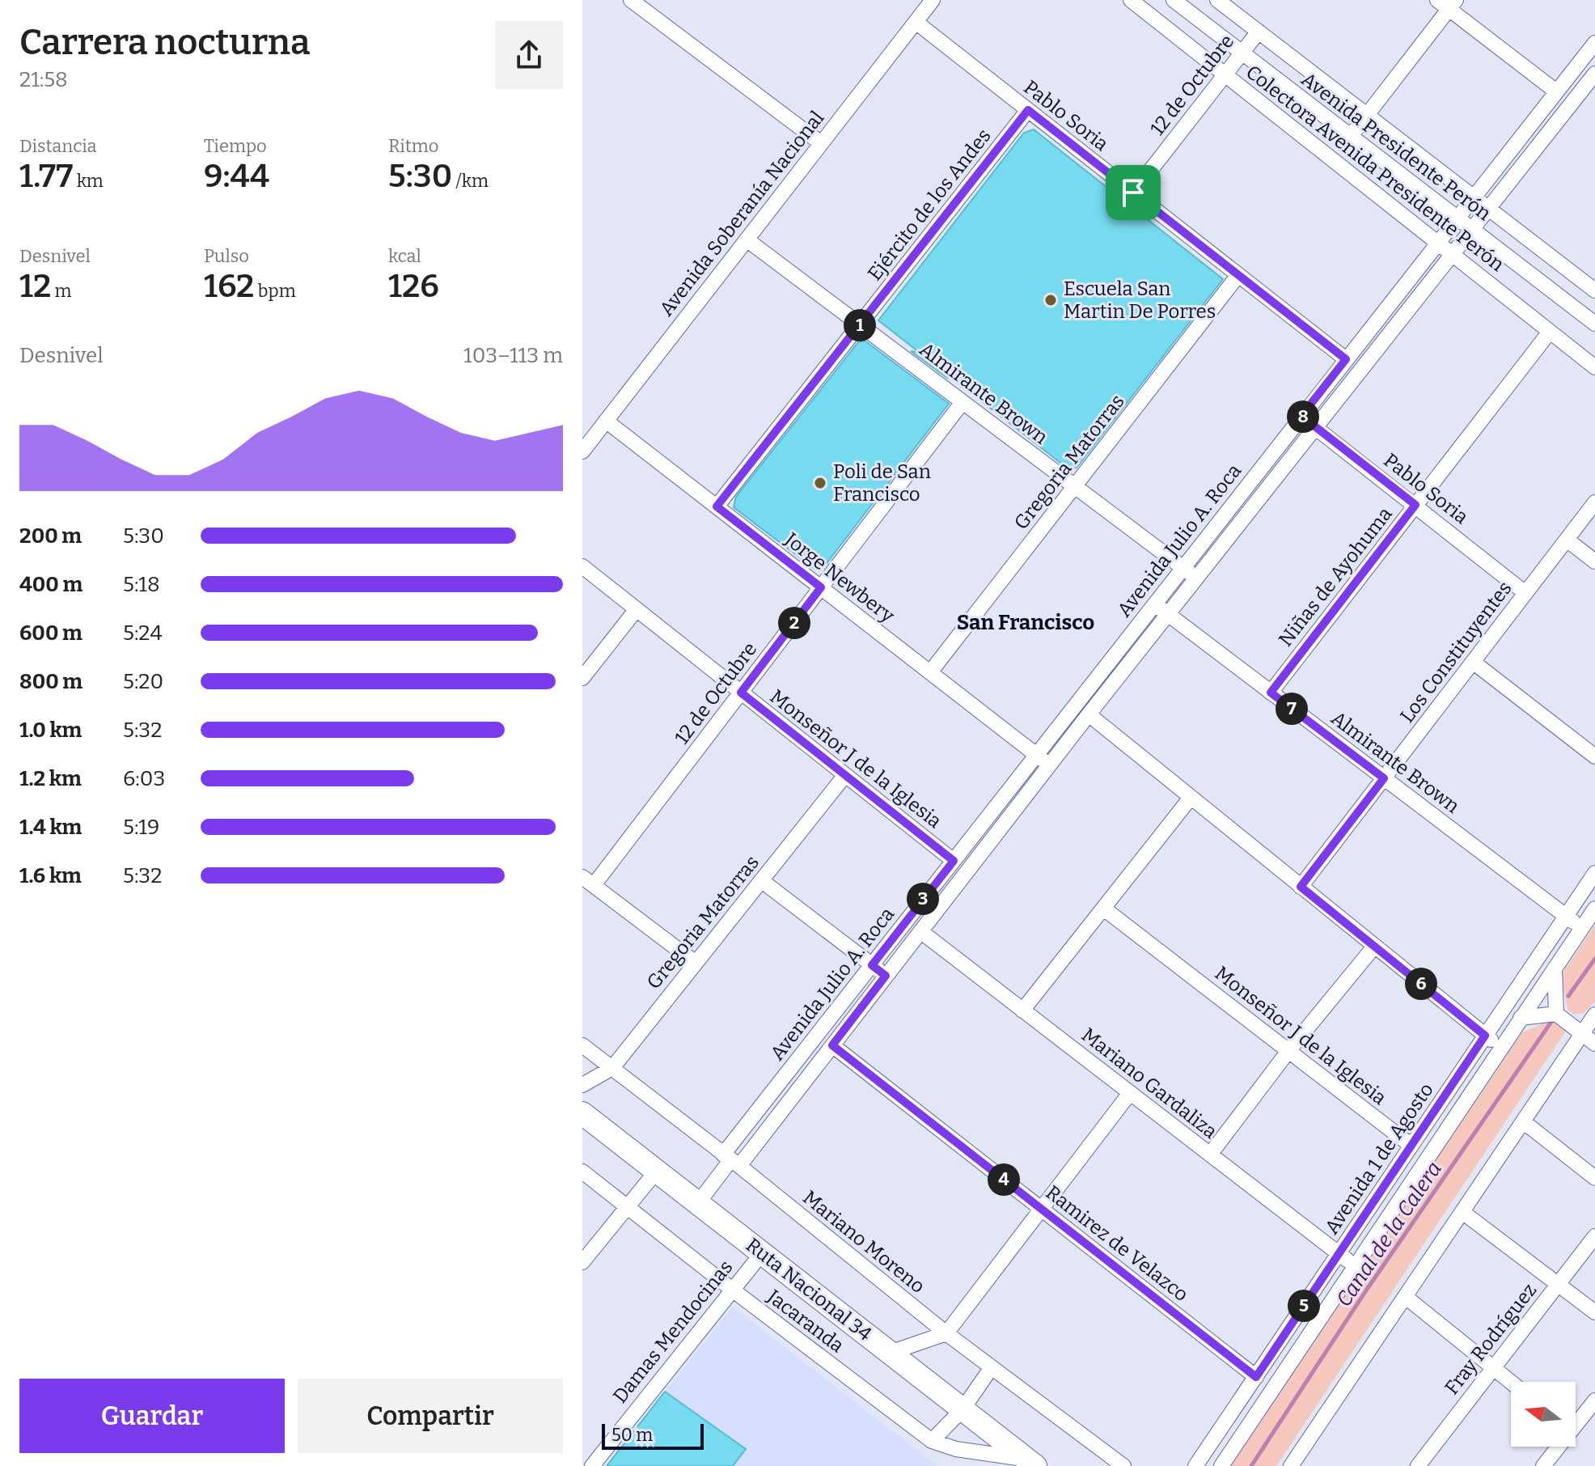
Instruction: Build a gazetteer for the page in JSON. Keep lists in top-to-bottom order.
{
  "streets": {
    "highway": ["Ruta Nacional 34"],
    "street": [
      "12 de Octubre",
      "Pablo Soria",
      "Avenida Presidente Perón",
      "Colectora Avenida Presidente Perón",
      "Ejército de los Andes",
      "Avenida Soberanía Nacional",
      "Almirante Brown",
      "Gregoria Matorras",
      "Avenida Julio A. Roca",
      "Niñas de Ayohuma",
      "Jorge Newbery",
      "Los Constituyentes",
      "Monseñor J de la Iglesia",
      "Mariano Gardaliza",
      "Avenida 1 de Agosto",
      "Mariano Moreno",
      "Ramirez de Velazco",
      "Jacaranda",
      "Damas Mendocinas",
      "Fray Rodríguez"
    ]
  },
  "crossings": [
    ["12 de Octubre", "Pablo Soria"],
    ["12 de Octubre", "Avenida Presidente Perón"],
    ["12 de Octubre", "Colectora Avenida Presidente Perón"],
    ["12 de Octubre", "Almirante Brown"],
    ["12 de Octubre", "Jorge Newbery"],
    ["12 de Octubre", "Monseñor J de la Iglesia"],
    ["Pablo Soria", "Ejército de los Andes"],
    ["Pablo Soria", "Avenida Soberanía Nacional"],
    ["Pablo Soria", "Gregoria Matorras"],
    ["Pablo Soria", "Avenida Julio A. Roca"],
    ["Pablo Soria", "Niñas de Ayohuma"],
    ["Pablo Soria", "Los Constituyentes"],
    ["Avenida Presidente Perón", "Avenida Julio A. Roca"],
    ["Colectora Avenida Presidente Perón", "Avenida Julio A. Roca"],
    ["Colectora Avenida Presidente Perón", "Niñas de Ayohuma"],
    ["Ejército de los Andes", "Almirante Brown"],
    ["Ejército de los Andes", "Jorge Newbery"],
    ["Avenida Soberanía Nacional", "Almirante Brown"],
    ["Avenida Soberanía Nacional", "Jorge Newbery"],
    ["Almirante Brown", "Gregoria Matorras"],
    ["Almirante Brown", "Avenida Julio A. Roca"],
    ["Almirante Brown", "Niñas de Ayohuma"],
    ["Almirante Brown", "Los Constituyentes"],
    ["Almirante Brown", "Avenida 1 de Agosto"],
    ["Gregoria Matorras", "Jorge Newbery"],
    ["Gregoria Matorras", "Monseñor J de la Iglesia"],
    ["Gregoria Matorras", "Mariano Moreno"],
    ["Avenida Julio A. Roca", "Jorge Newbery"],
    ["Avenida Julio A. Roca", "Monseñor J de la Iglesia"],
    ["Avenida Julio A. Roca", "Mariano Gardaliza"],
    ["Avenida Julio A. Roca", "Mariano Moreno"],
    ["Avenida Julio A. Roca", "Ramirez de Velazco"],
    ["Monseñor J de la Iglesia", "Avenida 1 de Agosto"],
    ["Mariano Gardaliza", "Avenida 1 de Agosto"],
    ["Avenida 1 de Agosto", "Ramirez de Velazco"],
    ["Ruta Nacional 34", "Jacaranda"],
    ["Ruta Nacional 34", "Damas Mendocinas"],
    ["Jacaranda", "Damas Mendocinas"]
  ],
  "districts": ["San Francisco"],
  "water": ["Canal de la Calera"],
  "places": ["Escuela San Martin De Porres", "Poli de San Francisco"],
  "scale_bar": "50 m",
  "north": "left",
  "page": {
    "heading": ["Carrera nocturna", "21:58"],
    "stats": [
      ["Distancia", "1.77 km"],
      ["Tiempo", "9:44"],
      ["Ritmo", "5:30 /km"],
      ["Desnivel", "12 m"],
      ["Pulso", "162 bpm"],
      ["kcal", "126"]
    ],
    "pins": [
      "1",
      "8",
      "2",
      "7",
      "3",
      "6",
      "4",
      "5"
    ],
    "chart": ["Desnivel", "103–113 m"],
    "list": [
      {
        "name": "200 m",
        "note": "5:30"
      },
      {
        "name": "400 m",
        "note": "5:18"
      },
      {
        "name": "600 m",
        "note": "5:24"
      },
      {
        "name": "800 m",
        "note": "5:20"
      },
      {
        "name": "1.0 km",
        "note": "5:32"
      },
      {
        "name": "1.2 km",
        "note": "6:03"
      },
      {
        "name": "1.4 km",
        "note": "5:19"
      },
      {
        "name": "1.6 km",
        "note": "5:32"
      }
    ],
    "buttons": ["Guardar", "Compartir"],
    "scale": "50 m"
  }
}
